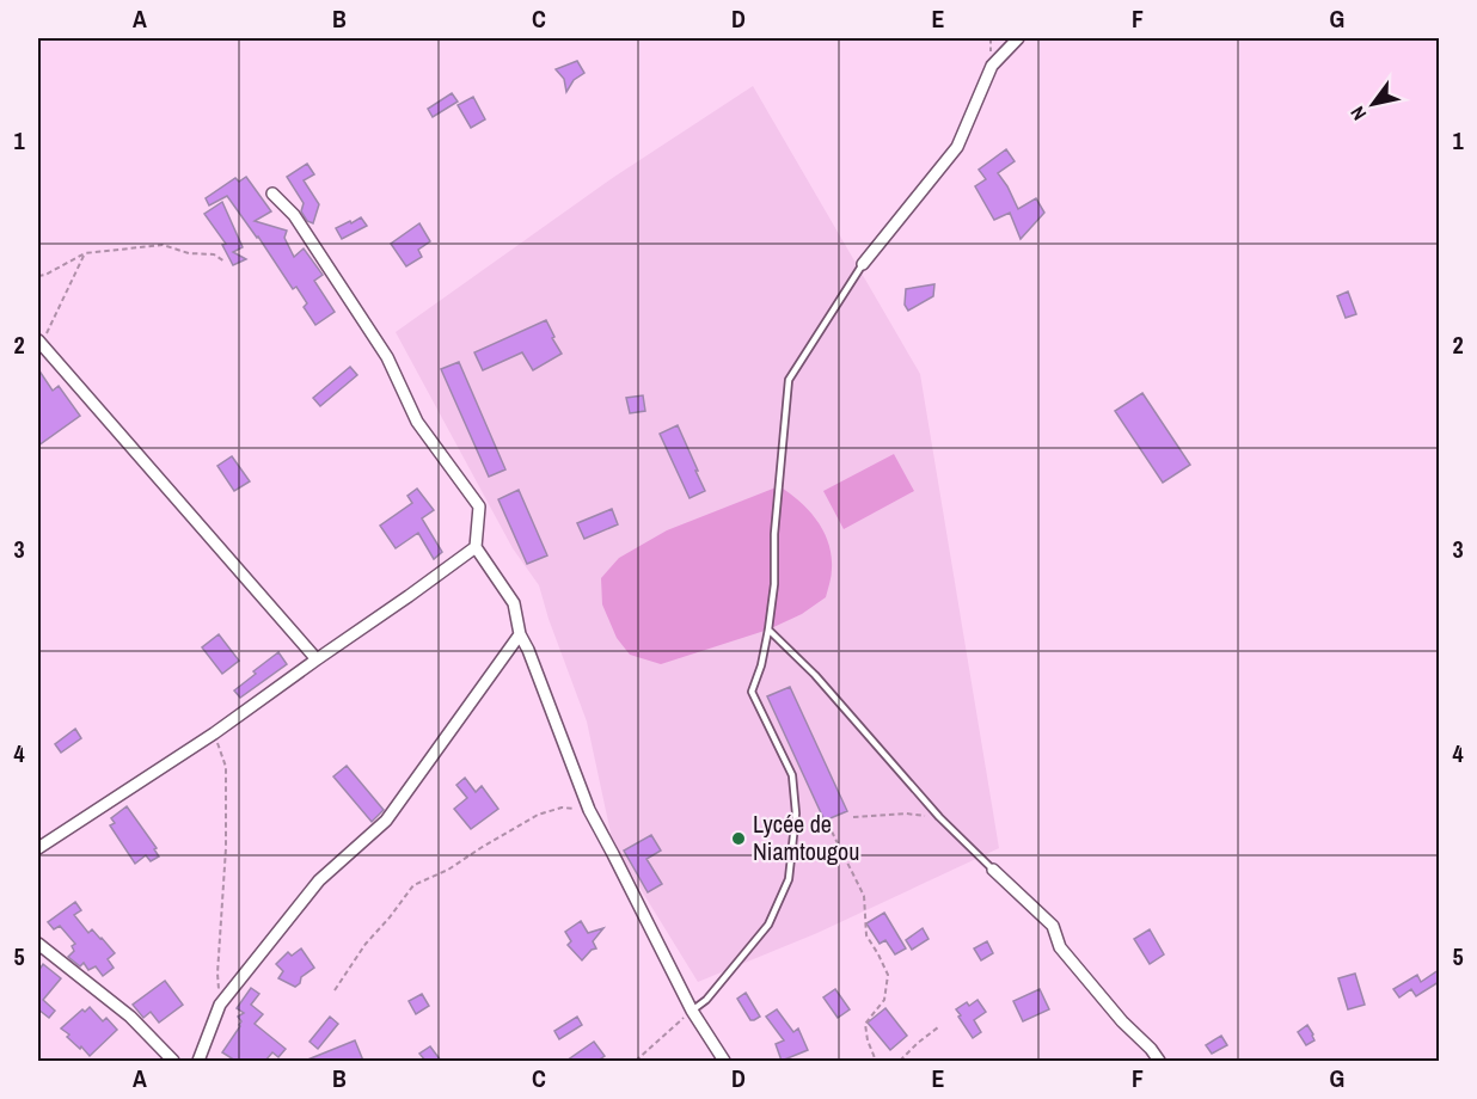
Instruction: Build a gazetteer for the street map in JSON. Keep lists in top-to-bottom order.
{
  "places": ["Lycée de Niamtougou"],
  "north": "bottom left",
  "grid": {
    "columns": [
      "A",
      "B",
      "C",
      "D",
      "E",
      "F",
      "G"
    ],
    "rows": [
      "1",
      "2",
      "3",
      "4",
      "5"
    ]
  }
}
